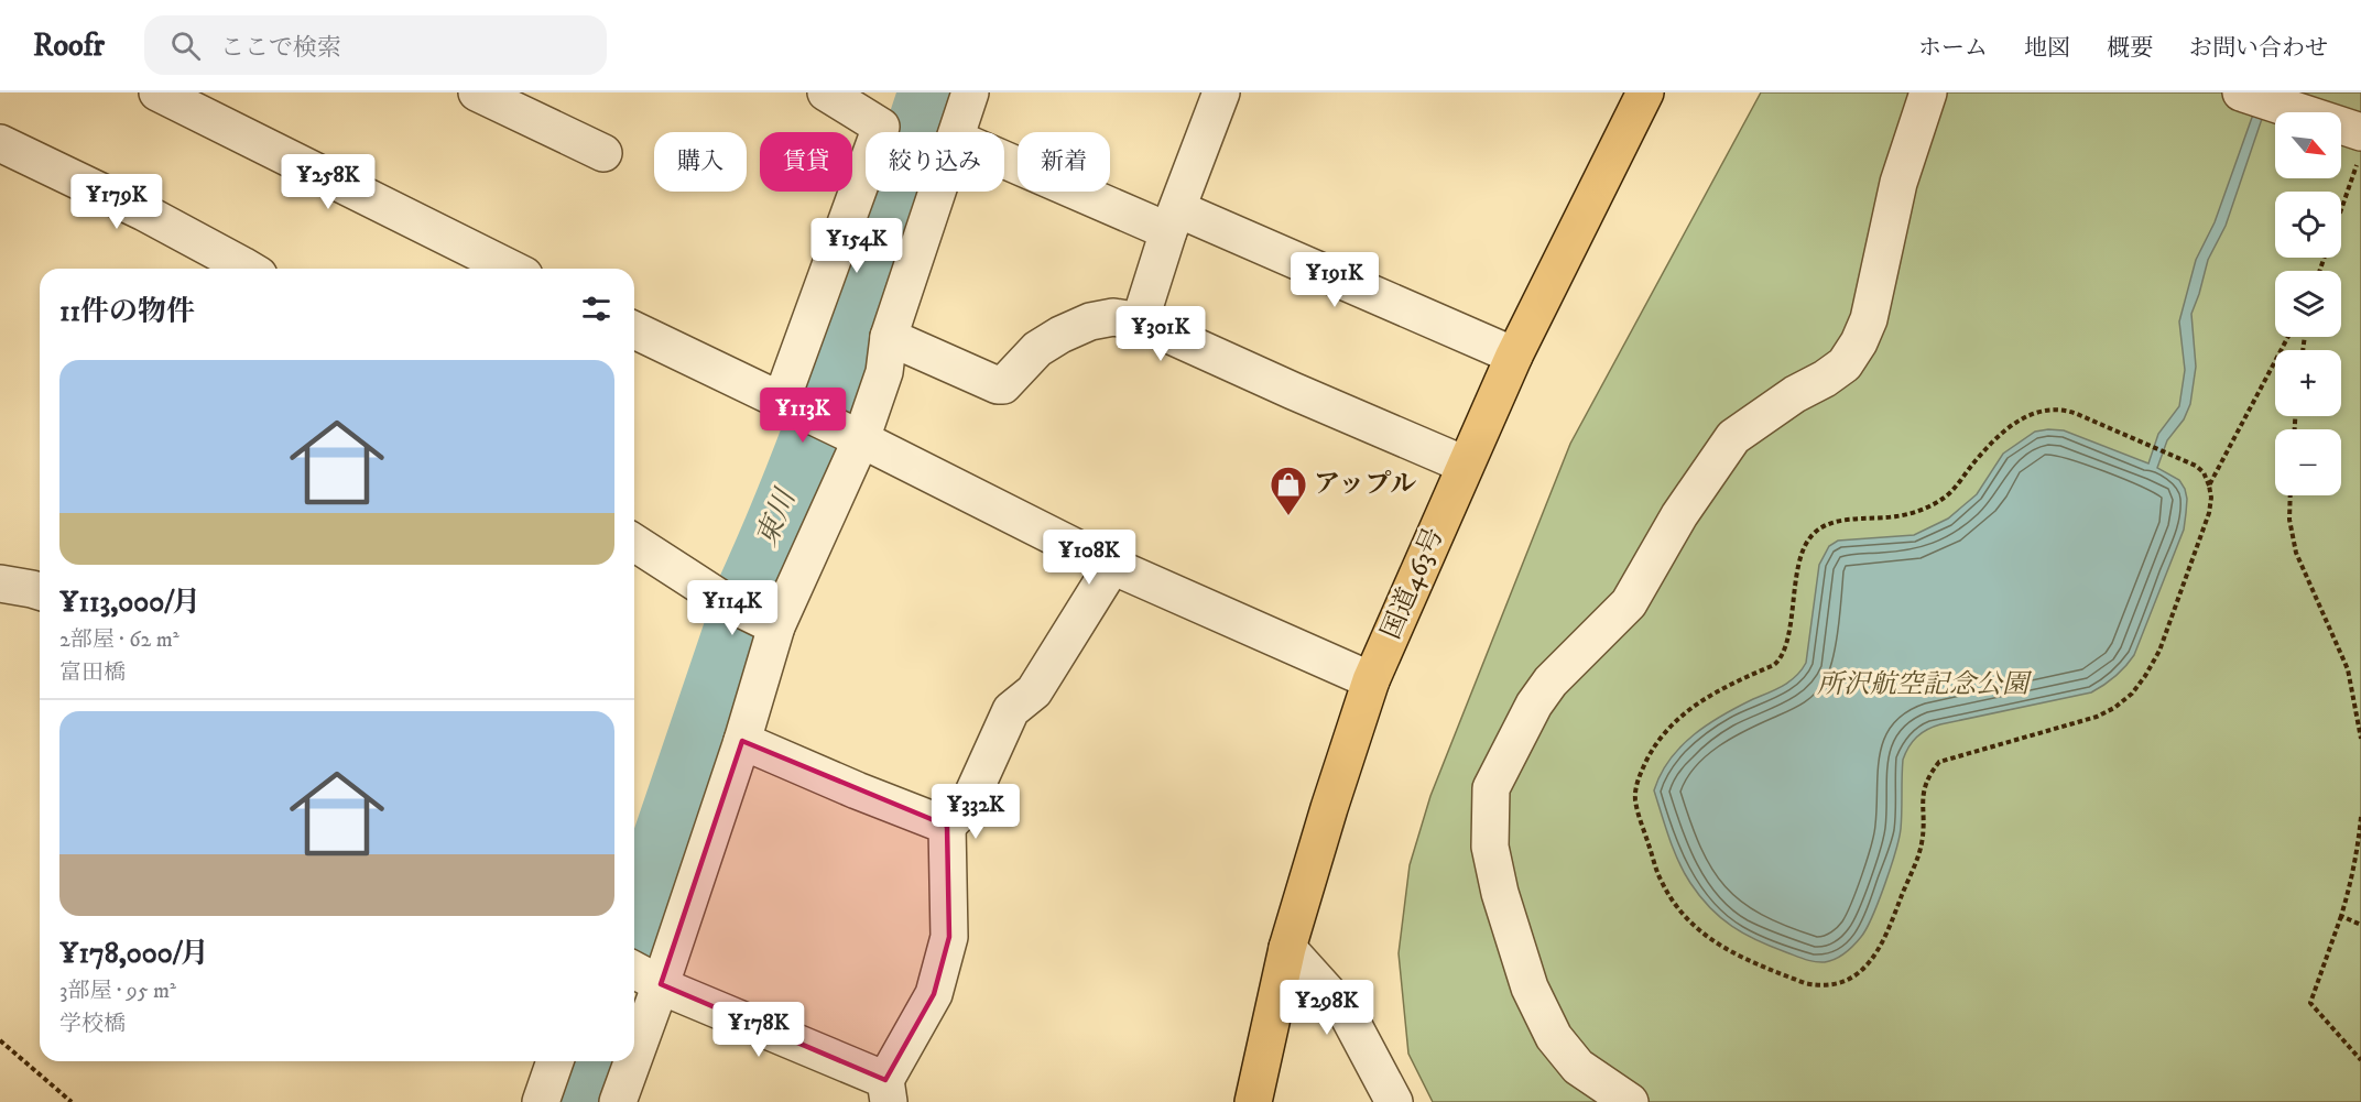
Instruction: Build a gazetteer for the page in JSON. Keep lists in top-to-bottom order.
{
  "streets": {
    "highway": ["国道463号"]
  },
  "water": ["東川"],
  "parks": ["所沢航空記念公園"],
  "places": {
    "shop": ["アップル"]
  },
  "north": "bottom right",
  "page": {
    "header": "Roofr",
    "search": "ここで検索",
    "nav": [
      "ホーム",
      "地図",
      "概要",
      "お問い合わせ"
    ],
    "map_buttons": ["+", "−"],
    "chip": [
      "購入",
      "賃貸",
      "絞り込み",
      "新着"
    ],
    "price": [
      "¥258K",
      "¥179K",
      "¥154K",
      "¥191K",
      "¥301K",
      "¥113K",
      "¥108K",
      "¥114K",
      "¥332K",
      "¥298K",
      "¥178K"
    ],
    "heading": "11件の物件",
    "list": [
      {
        "name": "¥113,000/月",
        "note": "2部屋 · 62 m² · 富田橋"
      },
      {
        "name": "¥178,000/月",
        "note": "3部屋 · 95 m² · 学校橋"
      }
    ]
  }
}
